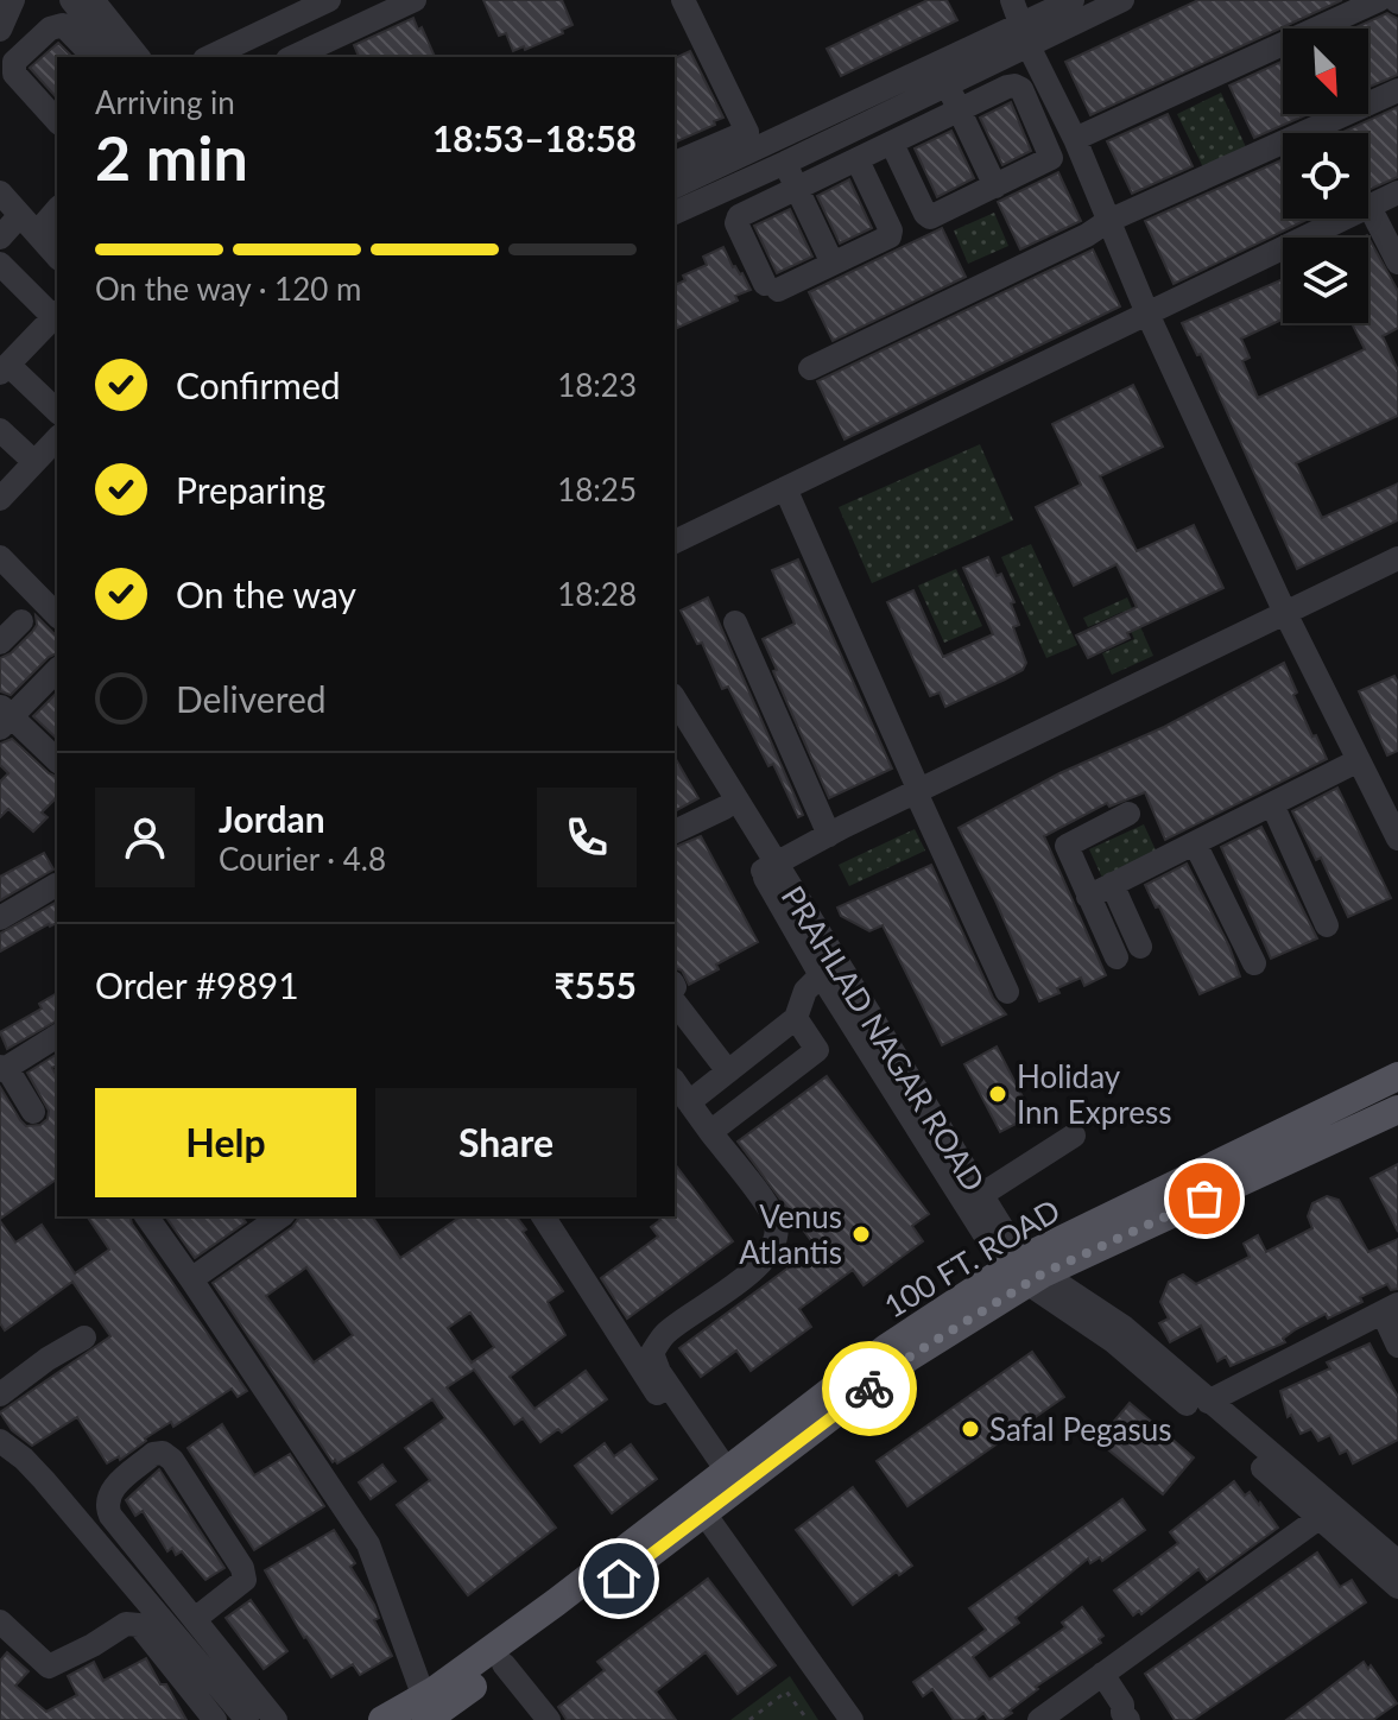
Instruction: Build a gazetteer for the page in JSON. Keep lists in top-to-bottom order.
{
  "streets": {
    "main road": ["100 FT. ROAD"],
    "street": ["PRAHLAD NAGAR ROAD"]
  },
  "crossings": [
    ["PRAHLAD NAGAR ROAD", "100 FT. ROAD"]
  ],
  "places": ["Holiday Inn Express", "Venus Atlantis", "Safal Pegasus"],
  "north": "bottom right",
  "page": {
    "heading": ["2 min", "Arriving in", "18:53–18:58"],
    "panel": [
      "Jordan",
      "Courier · 4.8",
      "Order #9891",
      "₹555"
    ],
    "bar": "On the way · 120 m",
    "list": [
      ["Confirmed", "18:23"],
      ["Preparing", "18:25"],
      ["On the way", "18:28"],
      "Delivered"
    ],
    "buttons": ["Help", "Share"]
  }
}
